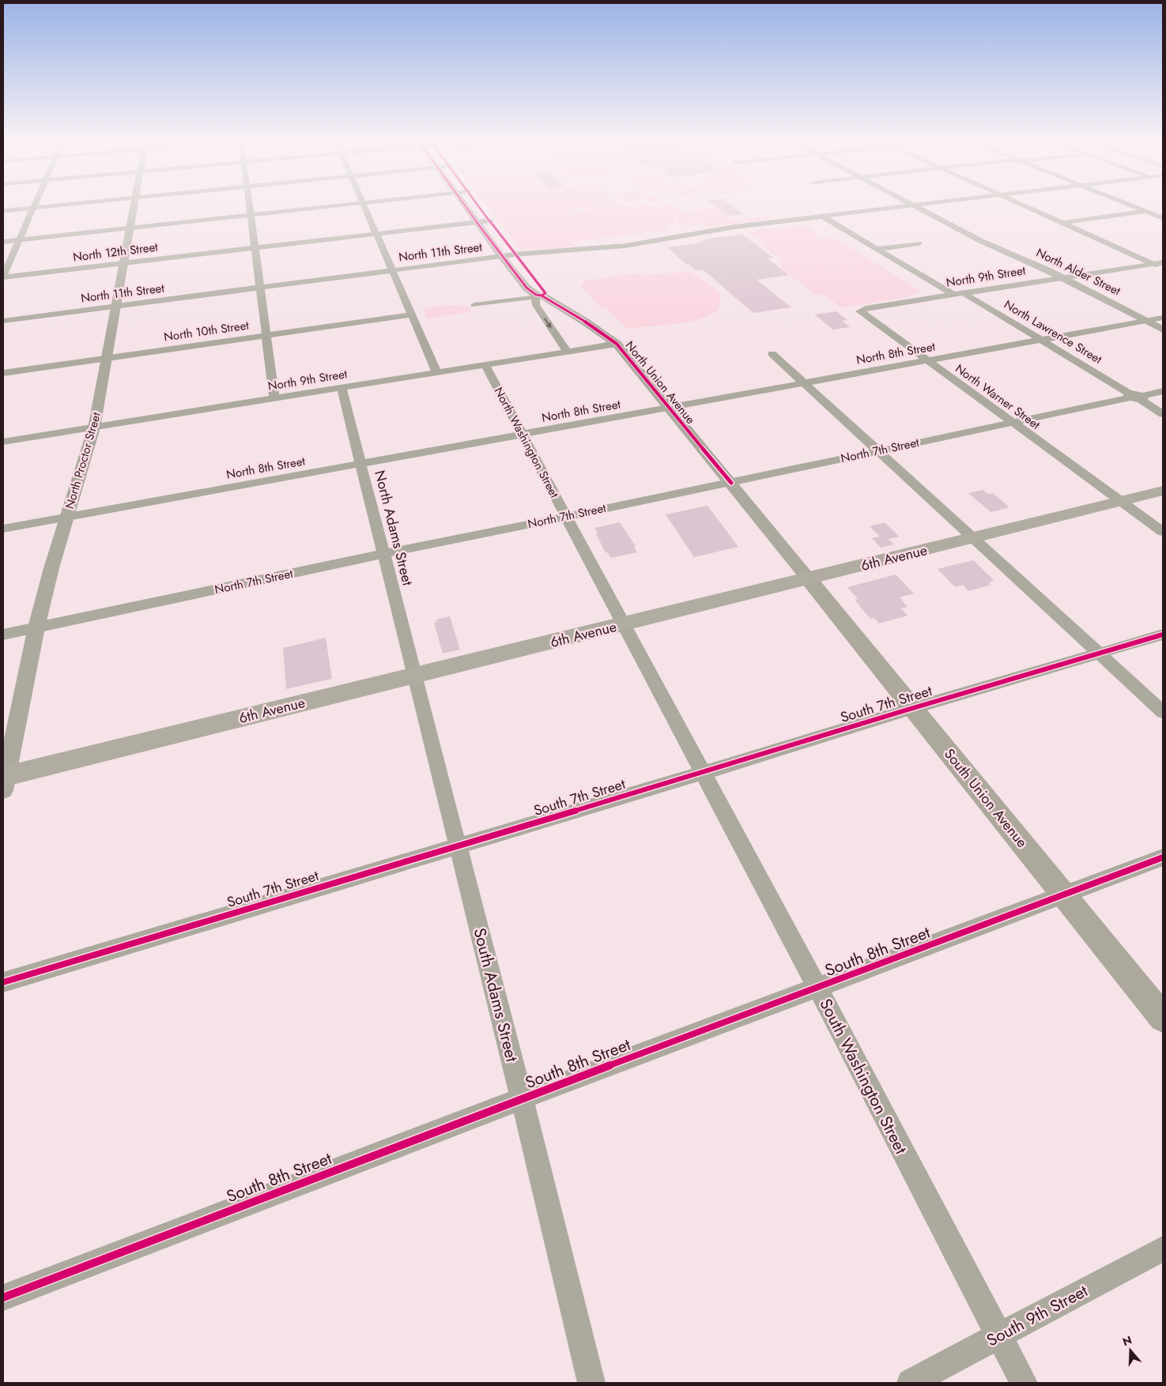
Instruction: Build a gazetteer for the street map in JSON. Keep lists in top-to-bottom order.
{
  "streets": {
    "main road": ["6th Avenue", "South Union Avenue"],
    "street": [
      "North 12th Street",
      "North 11th Street",
      "North Alder Street",
      "North 9th Street",
      "North 10th Street",
      "North Lawrence Street",
      "North 8th Street",
      "North Union Avenue",
      "North Warner Street",
      "North Washington Street",
      "North 7th Street",
      "North Proctor Street",
      "North Adams Street",
      "South 7th Street",
      "South 8th Street",
      "South Adams Street",
      "South Washington Street",
      "South 9th Street"
    ]
  },
  "crossings": [
    ["North 12th Street", "North Union Avenue"],
    ["North 12th Street", "North Proctor Street"],
    ["North 11th Street", "North Union Avenue"],
    ["North 11th Street", "North Proctor Street"],
    ["North Alder Street", "North 9th Street"],
    ["North Alder Street", "North 8th Street"],
    ["North 9th Street", "North Lawrence Street"],
    ["North 9th Street", "North Union Avenue"],
    ["North 9th Street", "North Warner Street"],
    ["North 9th Street", "North Washington Street"],
    ["North 9th Street", "North Proctor Street"],
    ["North 9th Street", "North Adams Street"],
    ["North 10th Street", "North Proctor Street"],
    ["North Lawrence Street", "North 8th Street"],
    ["North Lawrence Street", "North 7th Street"],
    ["North 8th Street", "North Union Avenue"],
    ["North 8th Street", "North Warner Street"],
    ["North 8th Street", "North Washington Street"],
    ["North 8th Street", "North Proctor Street"],
    ["North 8th Street", "North Adams Street"],
    ["North Union Avenue", "North 7th Street"],
    ["North Union Avenue", "6th Avenue"],
    ["North Union Avenue", "South Union Avenue"],
    ["North Warner Street", "North 7th Street"],
    ["North Warner Street", "6th Avenue"],
    ["North Washington Street", "North 7th Street"],
    ["North Washington Street", "6th Avenue"],
    ["North Washington Street", "South Washington Street"],
    ["North 7th Street", "North Proctor Street"],
    ["North 7th Street", "North Adams Street"],
    ["North Proctor Street", "6th Avenue"],
    ["North Adams Street", "6th Avenue"],
    ["North Adams Street", "South Adams Street"],
    ["6th Avenue", "South Union Avenue"],
    ["6th Avenue", "South Adams Street"],
    ["6th Avenue", "South Washington Street"],
    ["South 7th Street", "South Union Avenue"],
    ["South 7th Street", "South Adams Street"],
    ["South 7th Street", "South Washington Street"],
    ["South Union Avenue", "South 8th Street"],
    ["South 8th Street", "South Adams Street"],
    ["South 8th Street", "South Washington Street"],
    ["South Washington Street", "South 9th Street"]
  ],
  "north": "top"
}
